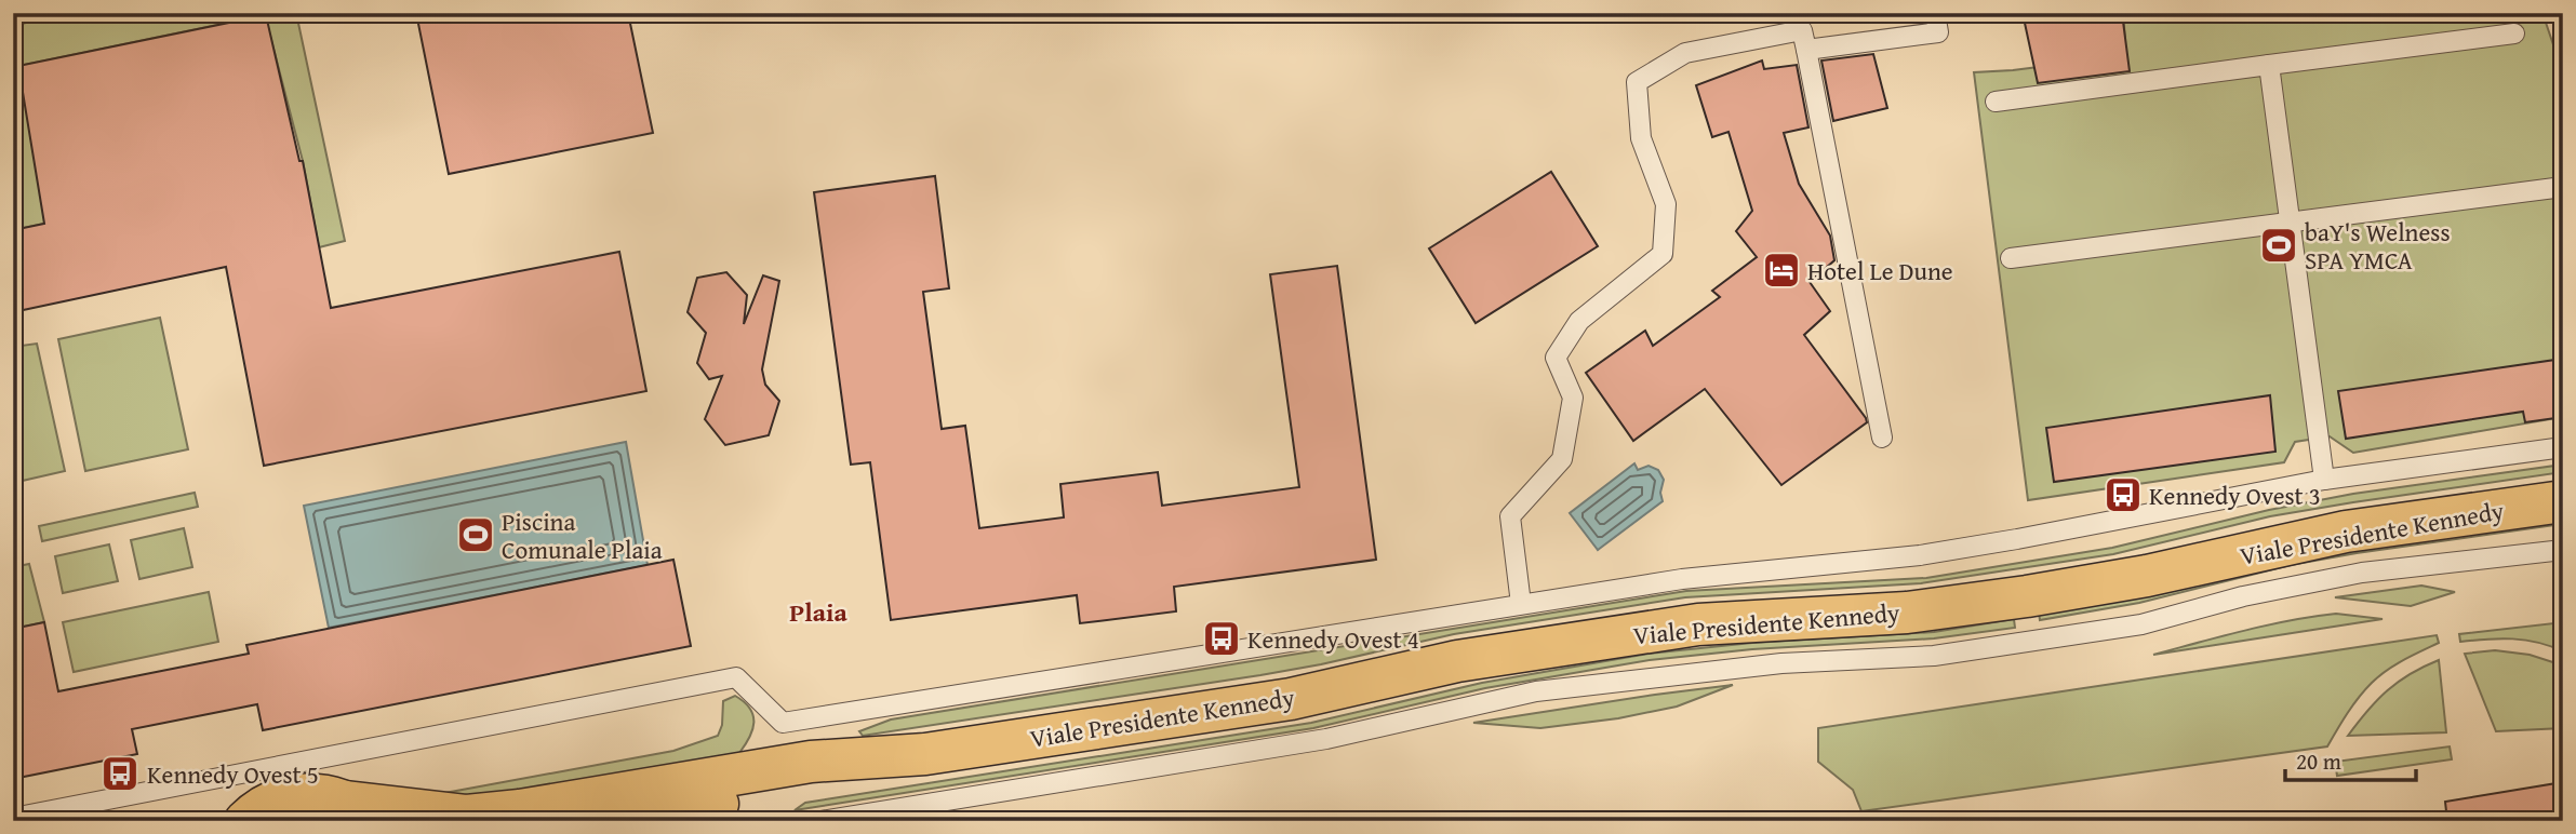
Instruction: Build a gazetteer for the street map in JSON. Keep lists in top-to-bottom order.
{
  "streets": {
    "main road": ["Viale Presidente Kennedy"]
  },
  "districts": ["Plaia"],
  "places": {
    "sports": ["baY's Welness SPA YMCA", "Piscina Comunale Plaia"],
    "hotel": ["Hotel Le Dune"],
    "bus stop": ["Kennedy Ovest 3", "Kennedy Ovest 4", "Kennedy Ovest 5"]
  },
  "scale_bar": "20 m"
}
